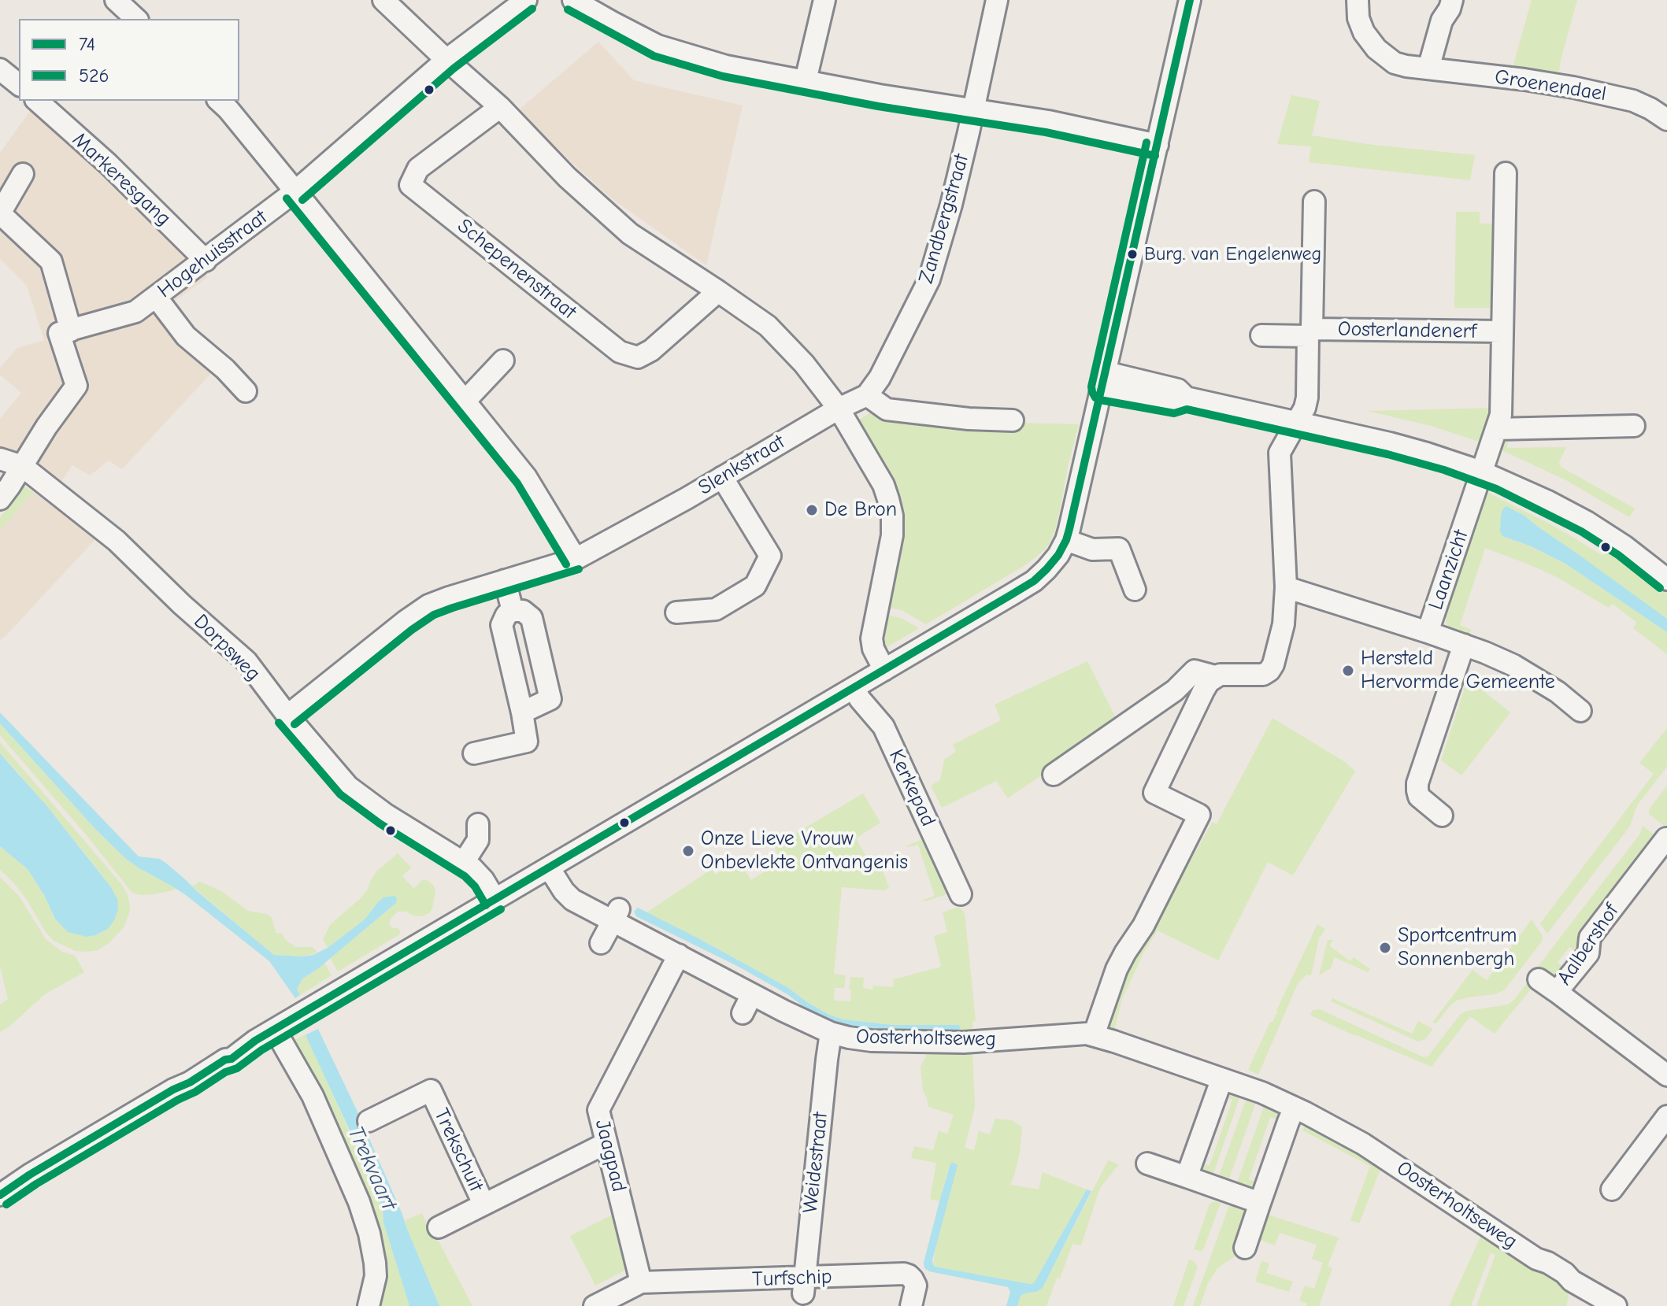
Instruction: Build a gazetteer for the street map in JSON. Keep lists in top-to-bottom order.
{
  "streets": {
    "street": [
      "Groenendael",
      "Markeresgang",
      "Zandbergstraat",
      "Hogehuisstraat",
      "Schepenenstraat",
      "Oosterlandenerf",
      "Slenkstraat",
      "Laanzicht",
      "Dorpsweg",
      "Kerkepad",
      "Aalbershof",
      "Oosterholtseweg",
      "Trekschuit",
      "Jaagpad",
      "Weidestraat",
      "Turfschip"
    ]
  },
  "crossings": [
    ["Markeresgang", "Hogehuisstraat"],
    ["Oosterlandenerf", "Laanzicht"],
    ["Slenkstraat", "Dorpsweg"],
    ["Oosterholtseweg", "Jaagpad"],
    ["Oosterholtseweg", "Weidestraat"],
    ["Trekschuit", "Jaagpad"],
    ["Jaagpad", "Turfschip"],
    ["Weidestraat", "Turfschip"]
  ],
  "water": ["Trekvaart"],
  "places": [
    "Burg. van Engelenweg",
    "De Bron",
    "Hersteld Hervormde Gemeente",
    "Onze Lieve Vrouw Onbevlekte Ontvangenis",
    "Sportcentrum Sonnenbergh"
  ],
  "lines": ["transit line 74", "transit line 526"],
  "legend": ["74", "526"]
}
